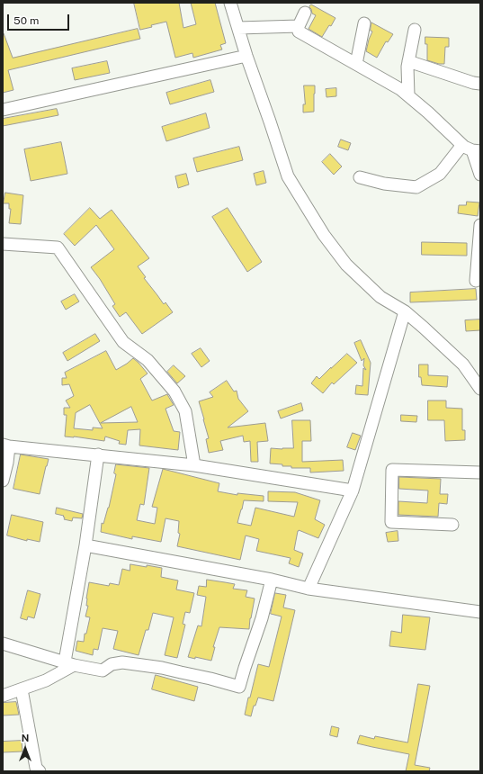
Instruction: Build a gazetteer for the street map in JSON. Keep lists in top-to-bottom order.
{
  "scale_bar": "50 m",
  "north": "top"
}
